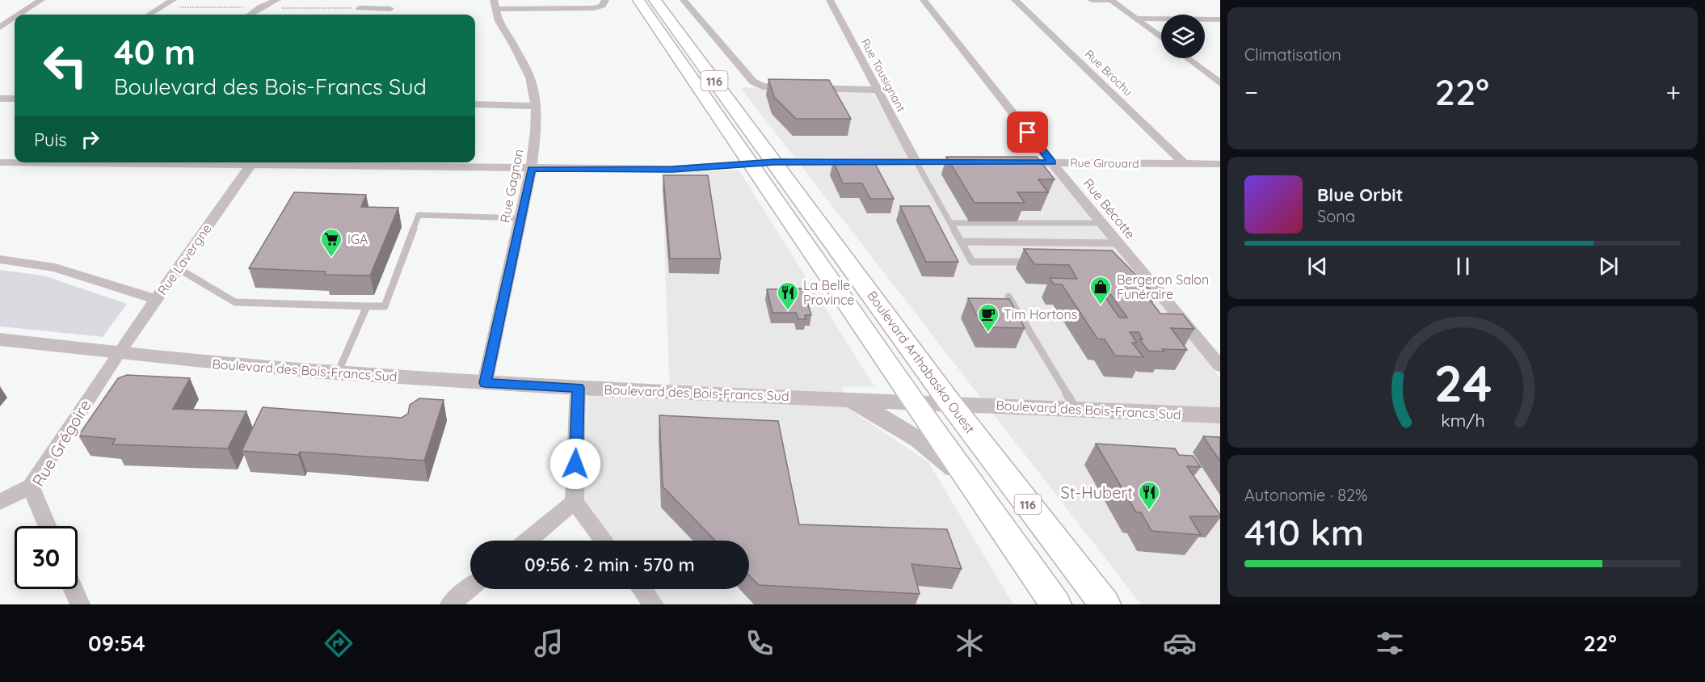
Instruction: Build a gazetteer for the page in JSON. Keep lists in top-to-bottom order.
{
  "streets": {
    "main road": ["116", "Boulevard Arthabaska Ouest"],
    "street": [
      "Rue Brochu",
      "Rue Tousignant",
      "Rue Girouard",
      "Rue Gagnon",
      "Rue Bécotte",
      "Rue Lavergne",
      "Boulevard des Bois-Francs Sud",
      "Rue Grégoire"
    ]
  },
  "crossings": [
    ["Rue Brochu", "Rue Girouard"],
    ["Rue Girouard", "Rue Bécotte"],
    ["Rue Gagnon", "Boulevard des Bois-Francs Sud"],
    ["Rue Lavergne", "Boulevard des Bois-Francs Sud"],
    ["Rue Lavergne", "Rue Grégoire"],
    ["Boulevard Arthabaska Ouest", "Boulevard des Bois-Francs Sud"],
    ["Boulevard des Bois-Francs Sud", "Rue Grégoire"]
  ],
  "places": {
    "supermarket": ["IGA"],
    "shop": ["Bergeron Salon Funéraire"],
    "restaurant": ["La Belle Province", "St-Hubert"],
    "cafe": ["Tim Hortons"]
  },
  "page": {
    "tile": [
      "Climatisation",
      ["Autonomie · 82%", "410 km"]
    ],
    "turn": ["40 m", "Boulevard des Bois-Francs Sud"],
    "heat": ["−", "22°", "+"],
    "then": "Puis",
    "song": ["Blue Orbit", "Sona"],
    "limit": "30",
    "trip": "09:56 · 2 min · 570 m",
    "tabs": ["09:54", "22°"],
    "gauge": ["24", "km/h"]
  }
}
